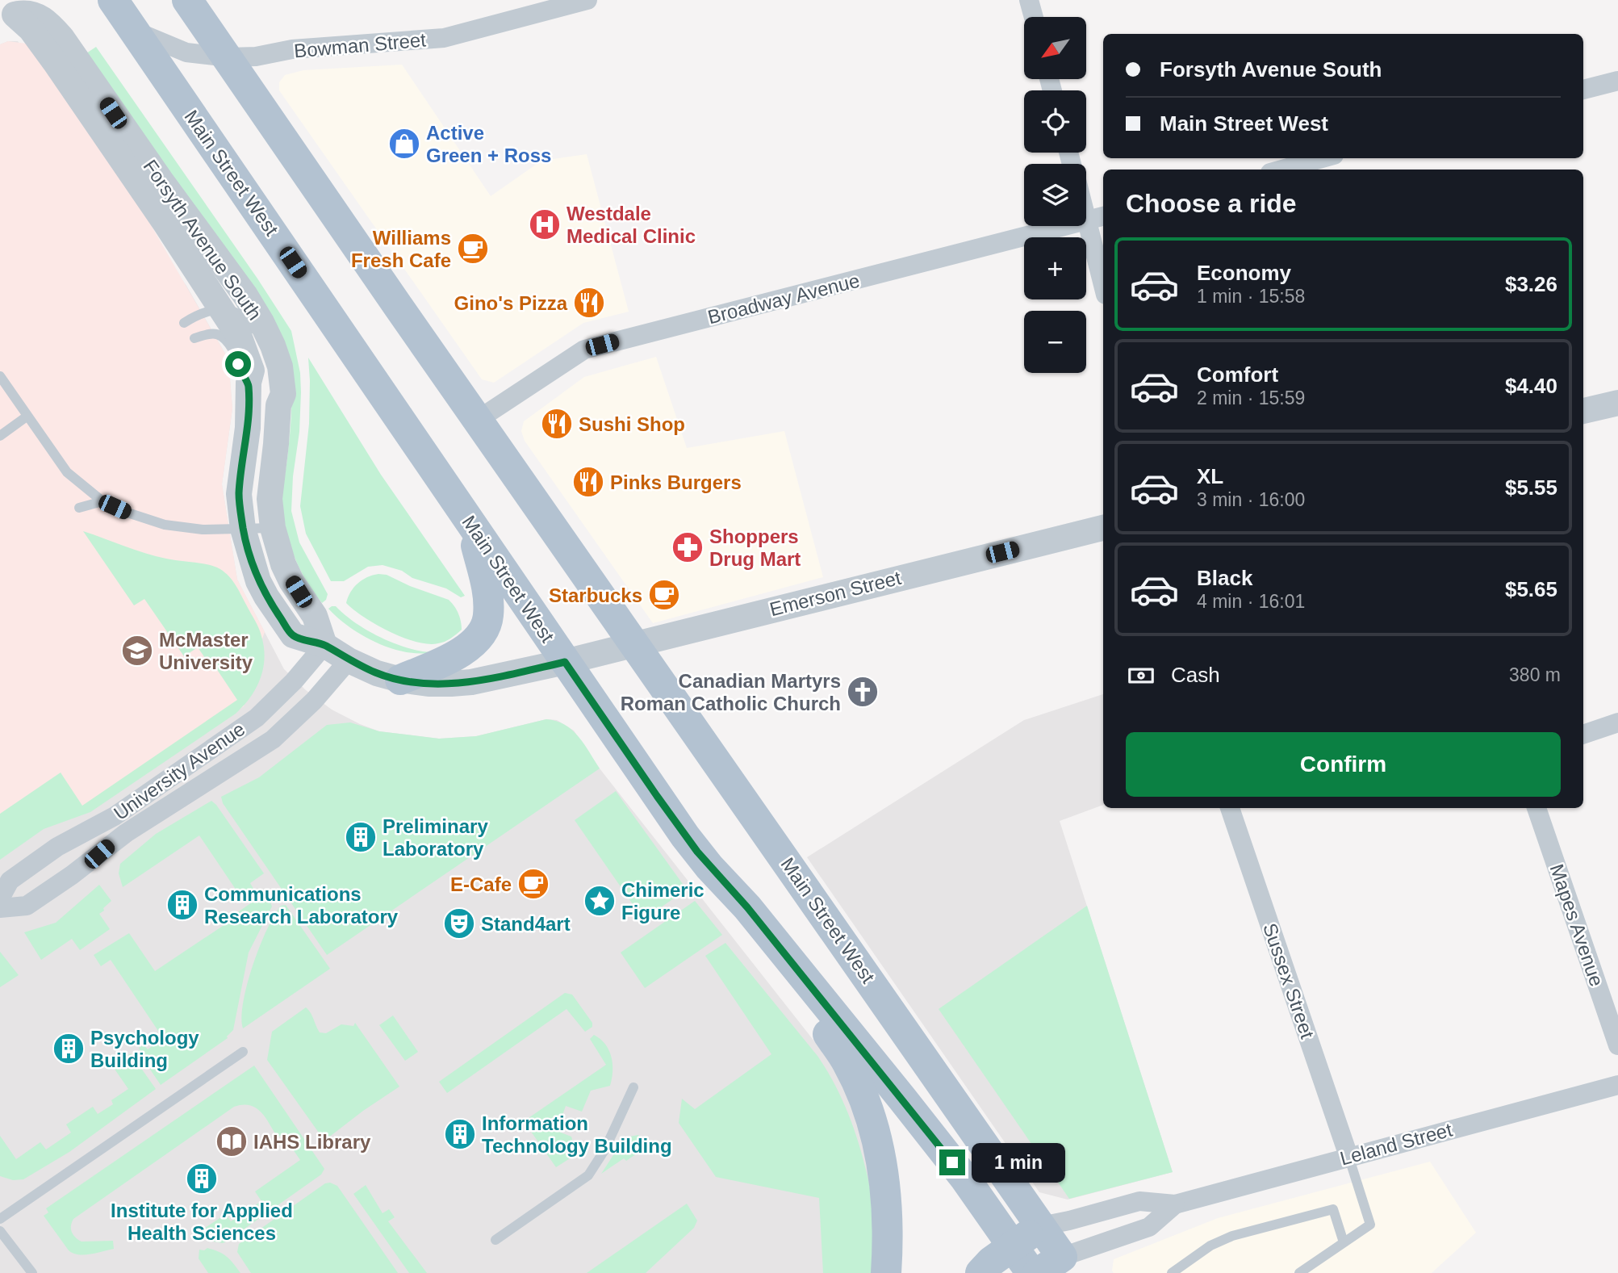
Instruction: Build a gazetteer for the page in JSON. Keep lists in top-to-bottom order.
{
  "streets": {
    "main road": ["Main Street West"],
    "street": [
      "Bowman Street",
      "Forsyth Avenue South",
      "Broadway Avenue",
      "Emerson Street",
      "University Avenue",
      "Mapes Avenue",
      "Sussex Street",
      "Leland Street"
    ]
  },
  "crossings": [
    ["Bowman Street", "Main Street West"],
    ["Main Street West", "Broadway Avenue"],
    ["Main Street West", "Emerson Street"],
    ["Main Street West", "Leland Street"],
    ["Forsyth Avenue South", "University Avenue"],
    ["Sussex Street", "Leland Street"]
  ],
  "places": {
    "shop": ["Active Green + Ross"],
    "hospital": ["Westdale Medical Clinic"],
    "cafe": ["Williams Fresh Cafe", "Starbucks", "E-Cafe"],
    "restaurant": ["Gino's Pizza", "Sushi Shop", "Pinks Burgers"],
    "pharmacy": ["Shoppers Drug Mart"],
    "school or university": ["McMaster University"],
    "church": ["Canadian Martyrs Roman Catholic Church"],
    "building": [
      "Preliminary Laboratory",
      "Communications Research Laboratory",
      "Psychology Building",
      "Information Technology Building",
      "Institute for Applied Health Sciences"
    ],
    "place": ["Chimeric Figure"],
    "theatre": ["Stand4art"],
    "library": ["IAHS Library"]
  },
  "north": "bottom left",
  "page": {
    "map_buttons": ["+", "−"],
    "banner": ["Forsyth Avenue South", "Main Street West"],
    "heading": "Choose a ride",
    "list": [
      {
        "name": "Economy",
        "note": "1 min · 15:58",
        "value": "$3.26"
      },
      {
        "name": "Comfort",
        "note": "2 min · 15:59",
        "value": "$4.40"
      },
      {
        "name": "XL",
        "note": "3 min · 16:00",
        "value": "$5.55"
      },
      {
        "name": "Black",
        "note": "4 min · 16:01",
        "value": "$5.65"
      }
    ],
    "pay": ["Cash", "380 m"],
    "buttons": "Confirm",
    "bubble": "1 min"
  }
}
